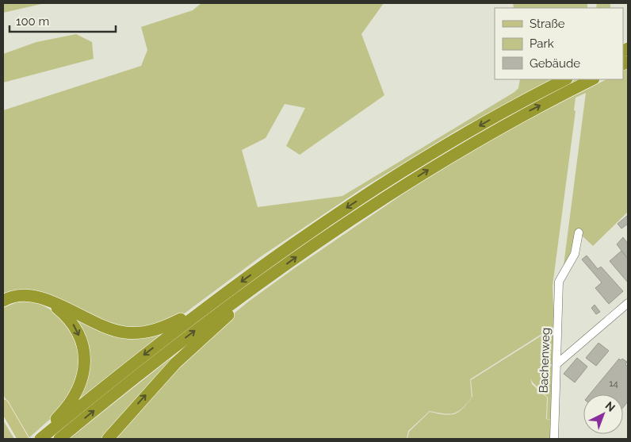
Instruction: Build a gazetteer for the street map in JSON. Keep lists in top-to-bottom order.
{
  "streets": {
    "street": ["Bachenweg"]
  },
  "house_numbers": ["14"],
  "legend": ["Straße", "Park", "Gebäude"],
  "scale_bar": "100 m",
  "north": "top right"
}
